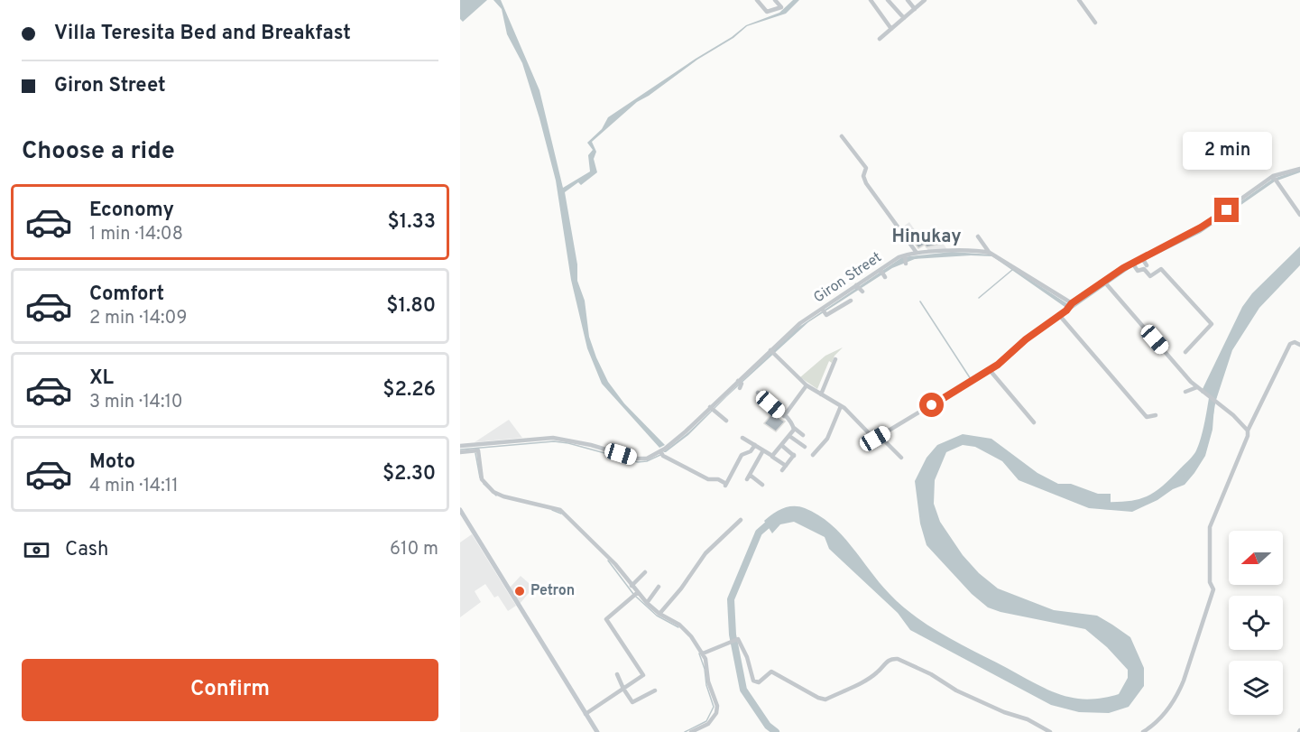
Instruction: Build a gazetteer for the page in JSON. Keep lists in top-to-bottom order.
{
  "streets": {
    "street": ["Giron Street"]
  },
  "districts": ["Hinukay"],
  "places": ["Petron"],
  "north": "left",
  "page": {
    "banner": ["Villa Teresita Bed and Breakfast", "Giron Street"],
    "heading": "Choose a ride",
    "bubble": "2 min",
    "list": [
      {
        "name": "Economy",
        "note": "1 min · 14:08",
        "value": "$1.33"
      },
      {
        "name": "Comfort",
        "note": "2 min · 14:09",
        "value": "$1.80"
      },
      {
        "name": "XL",
        "note": "3 min · 14:10",
        "value": "$2.26"
      },
      {
        "name": "Moto",
        "note": "4 min · 14:11",
        "value": "$2.30"
      }
    ],
    "pay": ["Cash", "610 m"],
    "buttons": "Confirm"
  }
}
